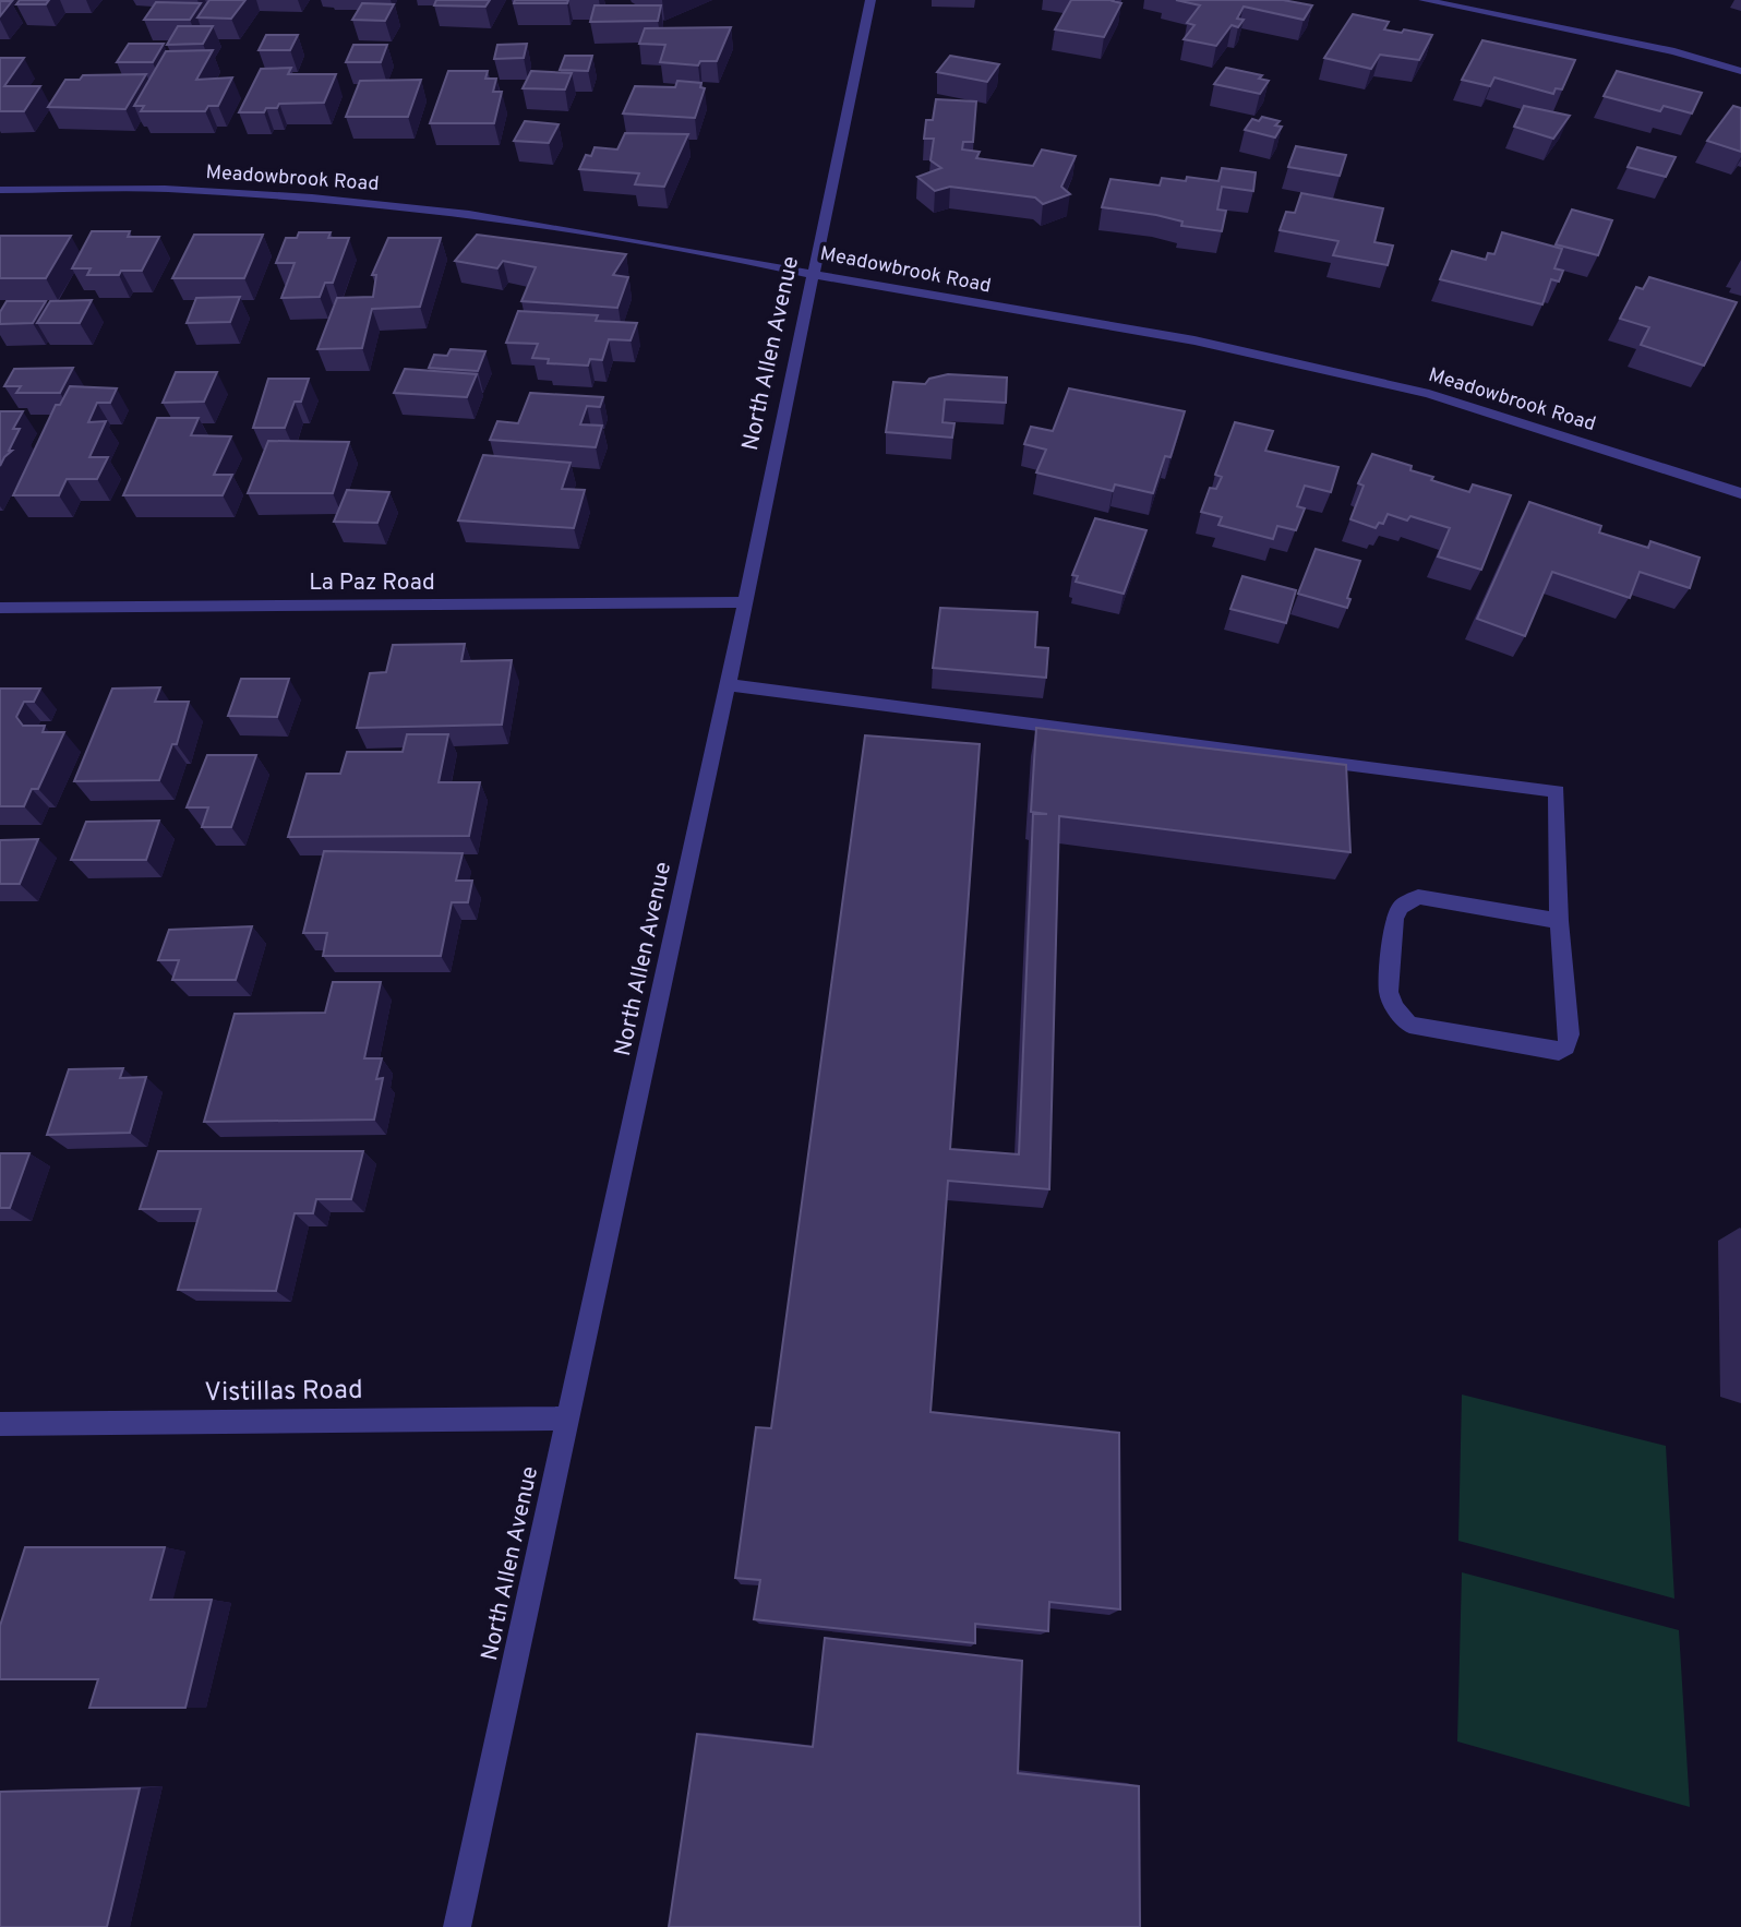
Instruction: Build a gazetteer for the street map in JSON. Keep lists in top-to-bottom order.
{
  "streets": {
    "street": [
      "Meadowbrook Road",
      "North Allen Avenue",
      "La Paz Road",
      "Vistillas Road"
    ]
  },
  "crossings": [
    ["Meadowbrook Road", "North Allen Avenue"],
    ["North Allen Avenue", "La Paz Road"],
    ["North Allen Avenue", "Vistillas Road"]
  ]
}
